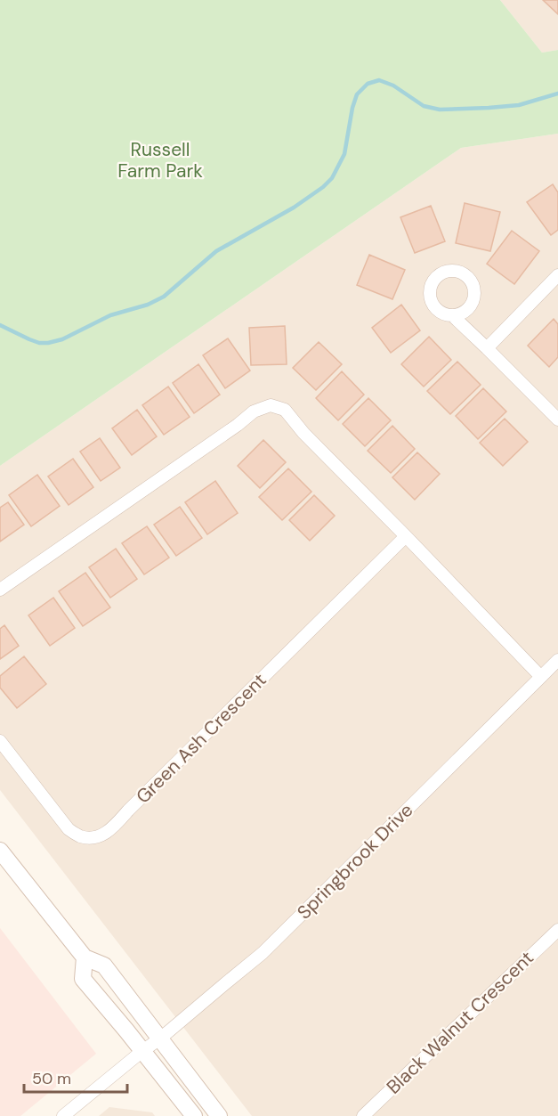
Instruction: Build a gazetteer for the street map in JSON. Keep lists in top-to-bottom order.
{
  "streets": {
    "street": ["Green Ash Crescent", "Springbrook Drive", "Black Walnut Crescent"]
  },
  "parks": ["Russell Farm Park"],
  "scale_bar": "50 m"
}
